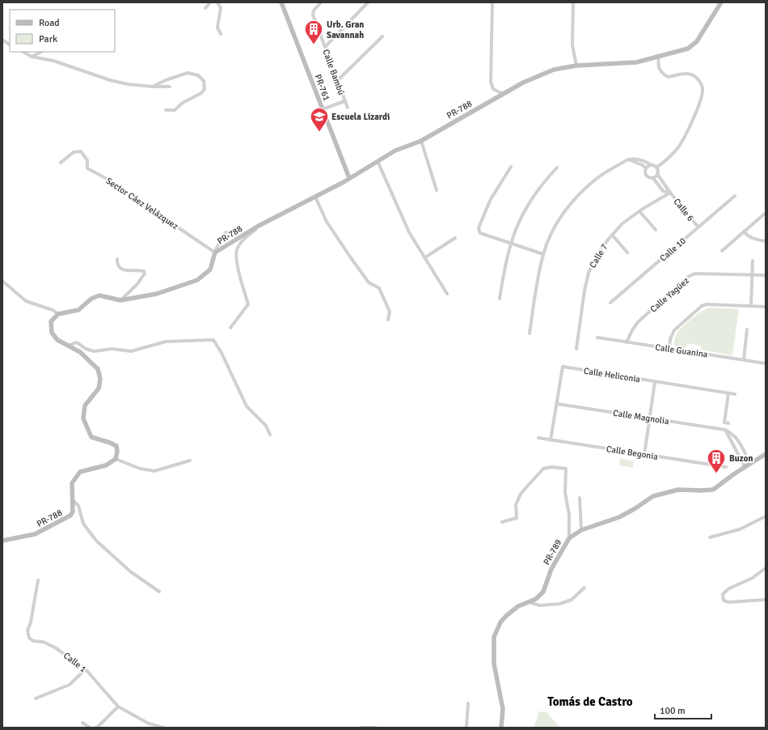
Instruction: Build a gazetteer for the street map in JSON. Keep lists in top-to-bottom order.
{
  "streets": {
    "street": [
      "Calle Bambú",
      "PR-761",
      "PR-788",
      "Sector Cáez Velázquez",
      "Calle 6",
      "Calle 10",
      "Calle 7",
      "Calle Yagüez",
      "Calle Guanina",
      "Calle Heliconia",
      "Calle Magnolia",
      "Calle Begonia",
      "PR-789",
      "Calle 1"
    ]
  },
  "crossings": [
    ["PR-761", "PR-788"],
    ["PR-788", "Sector Cáez Velázquez"],
    ["Calle 6", "Calle 10"],
    ["Calle 6", "Calle 7"],
    ["Calle Yagüez", "Calle Guanina"],
    ["Calle Heliconia", "Calle Magnolia"],
    ["Calle Heliconia", "Calle Begonia"],
    ["Calle Magnolia", "PR-789"]
  ],
  "districts": ["Tomás de Castro"],
  "places": {
    "building": ["Urb. Gran Savannah", "Buzon"],
    "school or university": ["Escuela Lizardi"]
  },
  "legend": ["Road", "Park"],
  "scale_bar": "100 m"
}
